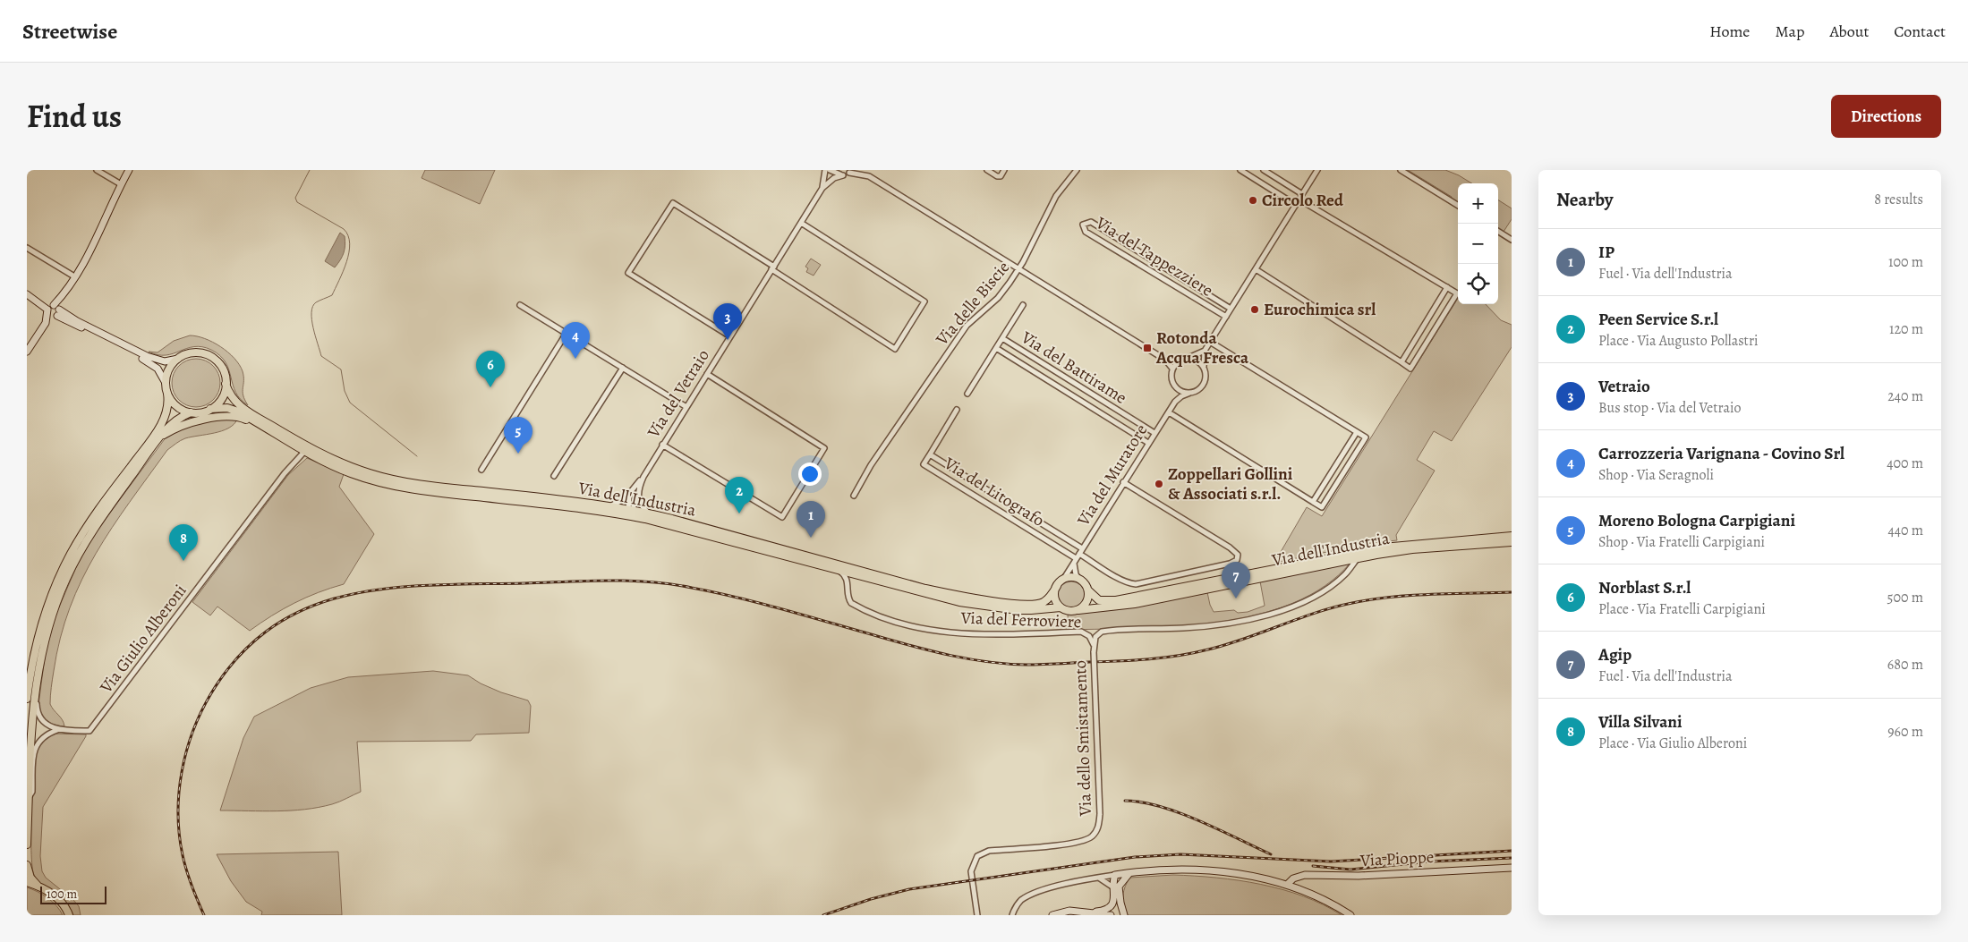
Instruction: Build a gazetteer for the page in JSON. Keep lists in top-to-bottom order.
{
  "streets": {
    "main road": ["Via dell'Industria"],
    "street": [
      "Via del Tappezziere",
      "Via delle Biscie",
      "Via del Battirame",
      "Via del Vetraio",
      "Via del Muratore",
      "Via del Litografo",
      "Via del Ferroviere",
      "Via Giulio Alberoni",
      "Via dello Smistamento",
      "Via Pioppe"
    ]
  },
  "crossings": [
    ["Via del Battirame", "Via del Muratore"],
    ["Via del Vetraio", "Via dell'Industria"],
    ["Via del Muratore", "Via del Litografo"],
    ["Via del Muratore", "Via dell'Industria"],
    ["Via dell'Industria", "Via del Ferroviere"],
    ["Via dell'Industria", "Via Giulio Alberoni"],
    ["Via del Ferroviere", "Via dello Smistamento"]
  ],
  "places": {
    "other": ["Circolo Red", "Eurochimica srl", "Zoppellari Gollini & Associati s.r.l."],
    "transit": ["Rotonda Acqua Fresca"]
  },
  "scale_bar": "100 m",
  "page": {
    "header": "Streetwise",
    "nav": [
      "Home",
      "Map",
      "About",
      "Contact"
    ],
    "title": "Find us",
    "buttons": "Directions",
    "heading": ["Nearby", "8 results"],
    "map_buttons": ["+", "−"],
    "list": [
      {
        "mark": "1",
        "name": "IP",
        "note": "Fuel · Via dell'Industria",
        "value": "100 m"
      },
      {
        "mark": "2",
        "name": "Peen Service S.r.l",
        "note": "Place · Via Augusto Pollastri",
        "value": "120 m"
      },
      {
        "mark": "3",
        "name": "Vetraio",
        "note": "Bus stop · Via del Vetraio",
        "value": "240 m"
      },
      {
        "mark": "4",
        "name": "Carrozzeria Varignana - Covino Srl",
        "note": "Shop · Via Seragnoli",
        "value": "400 m"
      },
      {
        "mark": "5",
        "name": "Moreno Bologna Carpigiani",
        "note": "Shop · Via Fratelli Carpigiani",
        "value": "440 m"
      },
      {
        "mark": "6",
        "name": "Norblast S.r.l",
        "note": "Place · Via Fratelli Carpigiani",
        "value": "500 m"
      },
      {
        "mark": "7",
        "name": "Agip",
        "note": "Fuel · Via dell'Industria",
        "value": "680 m"
      },
      {
        "mark": "8",
        "name": "Villa Silvani",
        "note": "Place · Via Giulio Alberoni",
        "value": "960 m"
      }
    ],
    "pins": [
      "3",
      "4",
      "6",
      "5",
      "2",
      "1",
      "8",
      "7"
    ],
    "scale": "100 m"
  }
}
